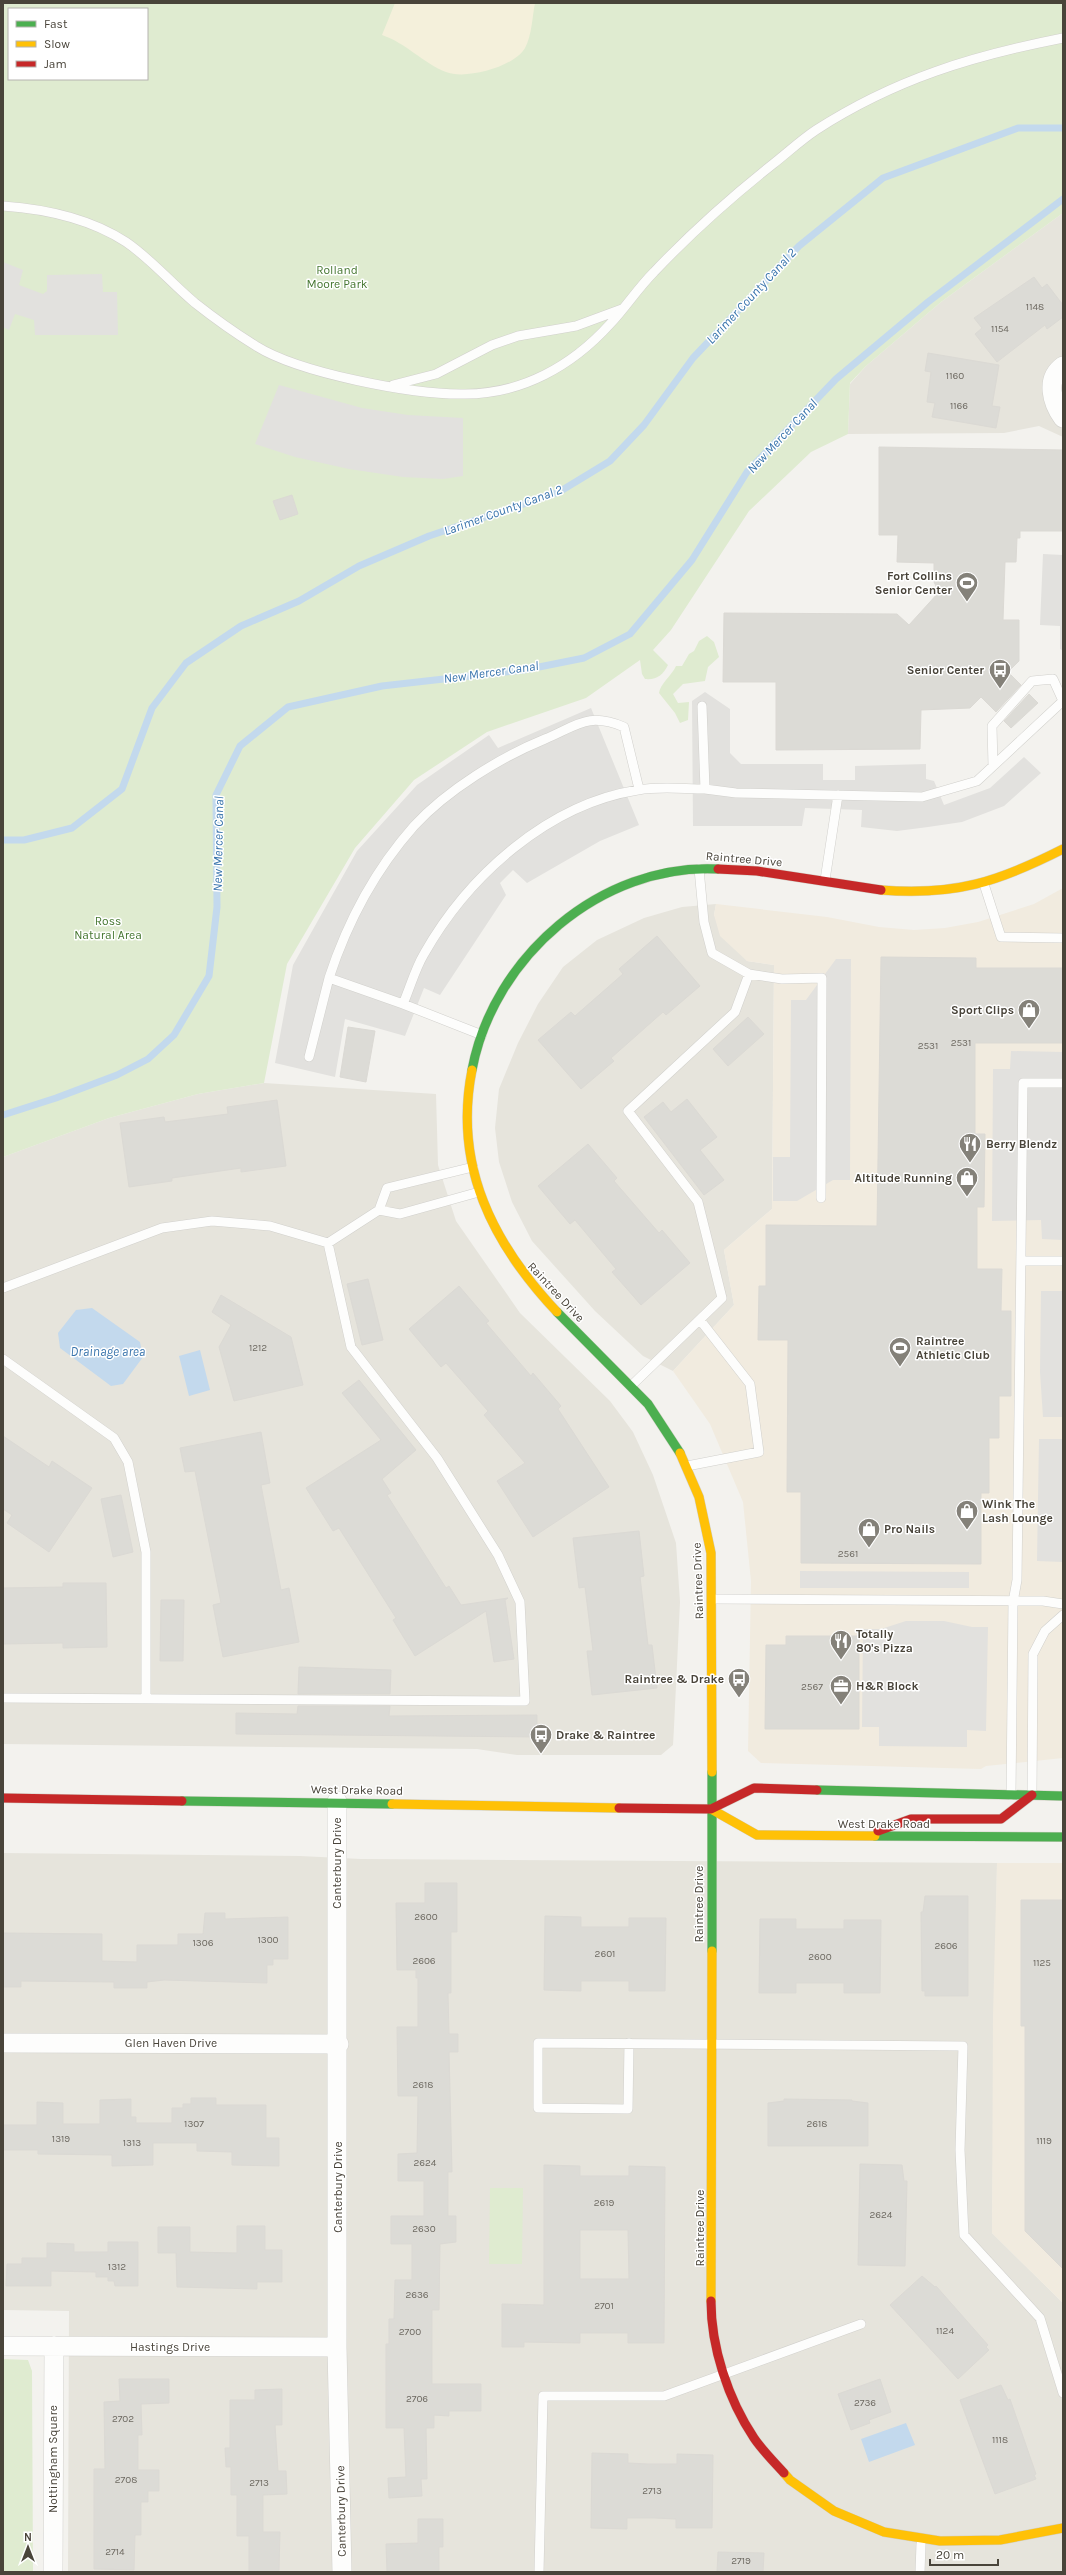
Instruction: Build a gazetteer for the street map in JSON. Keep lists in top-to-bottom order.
{
  "streets": {
    "street": [
      "Raintree Drive",
      "West Drake Road",
      "Canterbury Drive",
      "Glen Haven Drive",
      "Hastings Drive",
      "Nottingham Square"
    ]
  },
  "crossings": [
    ["Raintree Drive", "West Drake Road"],
    ["West Drake Road", "Canterbury Drive"],
    ["Canterbury Drive", "Glen Haven Drive"],
    ["Canterbury Drive", "Hastings Drive"],
    ["Hastings Drive", "Nottingham Square"]
  ],
  "water": ["Larimer County Canal 2", "New Mercer Canal", "Drainage area"],
  "parks": ["Rolland Moore Park", "Ross Natural Area"],
  "places": {
    "sports": ["Fort Collins Senior Center", "Raintree Athletic Club"],
    "bus stop": ["Senior Center", "Raintree & Drake", "Drake & Raintree"],
    "shop": [
      "Sport Clips",
      "Altitude Running",
      "Wink The Lash Lounge",
      "Pro Nails"
    ],
    "restaurant": ["Berry Blendz", "Totally 80's Pizza"],
    "office": ["H&R Block"]
  },
  "house_numbers": [
    "1148",
    "1154",
    "1160",
    "1166",
    "2531",
    "2531",
    "1212",
    "2561",
    "2567",
    "2600",
    "1300",
    "1306",
    "2606",
    "2601",
    "2600",
    "2606",
    "1125",
    "2618",
    "1307",
    "2618",
    "1319",
    "1119",
    "1313",
    "2624",
    "2619",
    "2624",
    "2630",
    "1312",
    "2636",
    "2701",
    "1124",
    "2700",
    "2706",
    "2736",
    "2702",
    "1118",
    "2708",
    "2713",
    "2713",
    "2714",
    "2719"
  ],
  "legend": ["Fast", "Slow", "Jam"],
  "scale_bar": "20 m",
  "north": "top"
}
